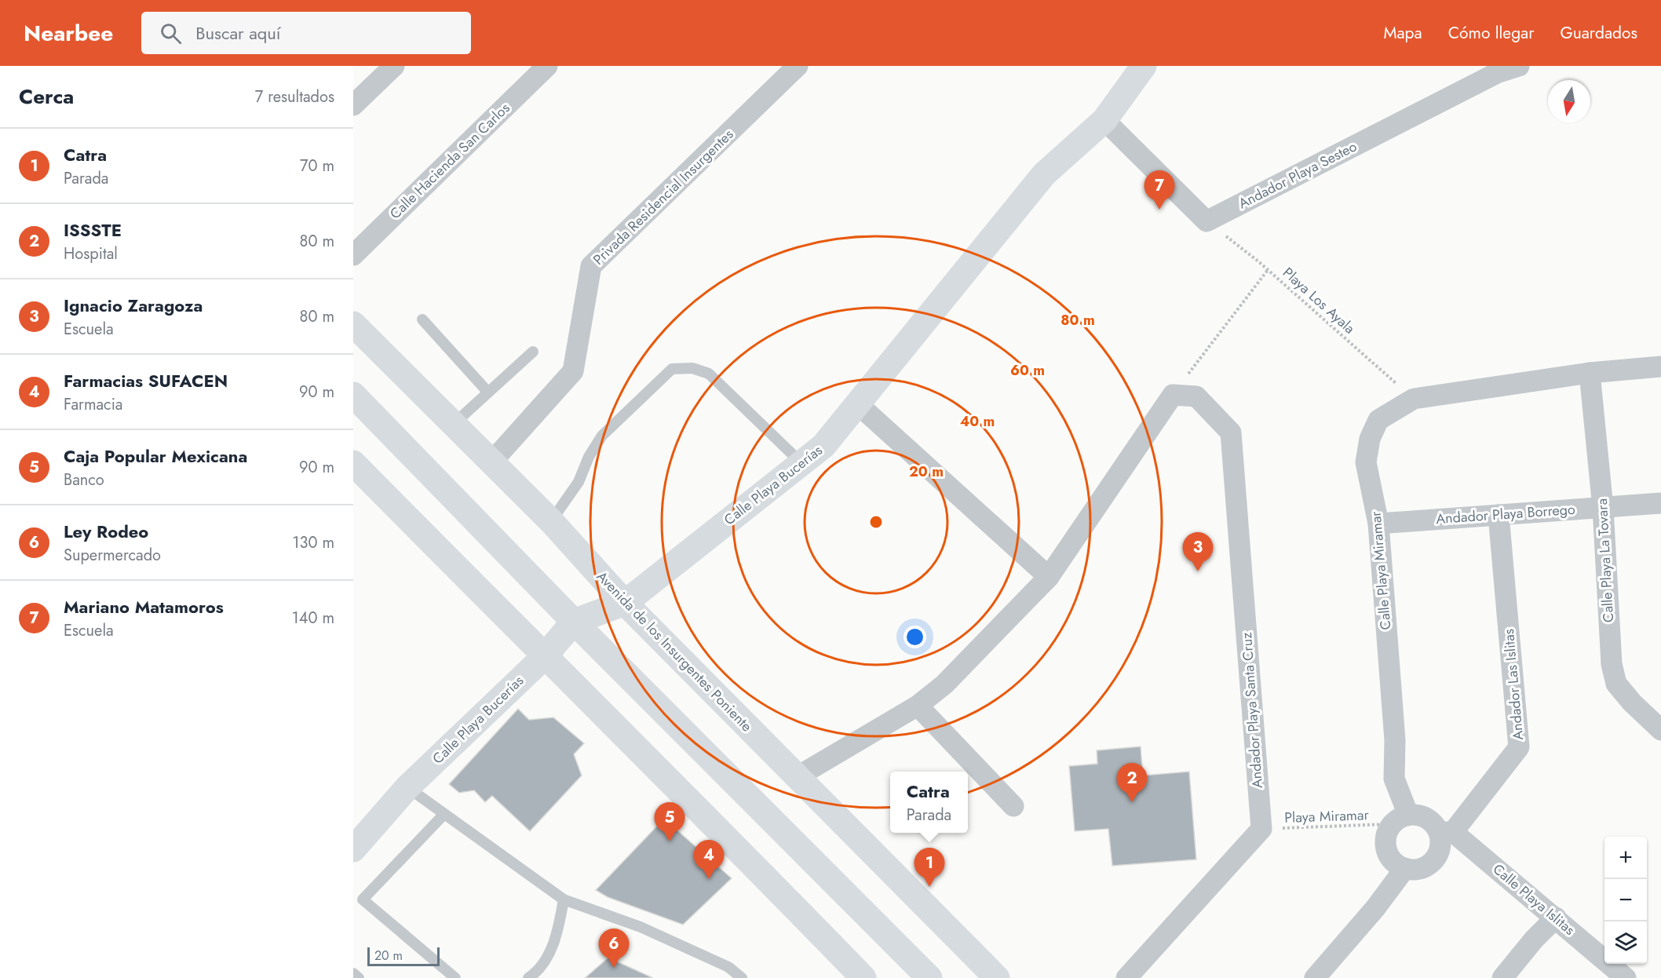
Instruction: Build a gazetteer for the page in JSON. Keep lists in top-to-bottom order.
{
  "streets": {
    "main road": ["Calle Playa Bucerías", "Avenida de los Insurgentes Poniente"],
    "street": [
      "Calle Hacienda San Carlos",
      "Andador Playa Sesteo",
      "Privada Residencial Insurgentes",
      "Andador Playa Borrego",
      "Calle Playa La Tovara",
      "Calle Playa Miramar",
      "Andador Las Islitas",
      "Andador Playa Santa Cruz",
      "Calle Playa Islitas"
    ],
    "path": ["Playa Los Ayala", "Playa Miramar"]
  },
  "crossings": [
    ["Andador Playa Sesteo", "Playa Los Ayala"],
    ["Privada Residencial Insurgentes", "Avenida de los Insurgentes Poniente"],
    ["Playa Los Ayala", "Calle Playa Miramar"],
    ["Calle Playa Bucerías", "Avenida de los Insurgentes Poniente"],
    ["Andador Playa Borrego", "Calle Playa La Tovara"],
    ["Andador Playa Borrego", "Calle Playa Miramar"],
    ["Andador Playa Borrego", "Andador Las Islitas"],
    ["Calle Playa La Tovara", "Calle Playa Miramar"],
    ["Calle Playa Miramar", "Andador Las Islitas"],
    ["Calle Playa Miramar", "Playa Miramar"],
    ["Calle Playa Miramar", "Calle Playa Islitas"],
    ["Andador Las Islitas", "Playa Miramar"],
    ["Andador Las Islitas", "Calle Playa Islitas"],
    ["Andador Playa Santa Cruz", "Playa Miramar"],
    ["Playa Miramar", "Calle Playa Islitas"]
  ],
  "scale_bar": "20 m",
  "north": "bottom",
  "page": {
    "header": "Nearbee",
    "search": "Buscar aquí",
    "nav": ["Mapa", "Cómo llegar", "Guardados"],
    "heading": ["Cerca", "7 resultados"],
    "list": [
      {
        "mark": "1",
        "name": "Catra",
        "note": "Parada",
        "value": "70 m"
      },
      {
        "mark": "2",
        "name": "ISSSTE",
        "note": "Hospital",
        "value": "80 m"
      },
      {
        "mark": "3",
        "name": "Ignacio Zaragoza",
        "note": "Escuela",
        "value": "80 m"
      },
      {
        "mark": "4",
        "name": "Farmacias SUFACEN",
        "note": "Farmacia",
        "value": "90 m"
      },
      {
        "mark": "5",
        "name": "Caja Popular Mexicana",
        "note": "Banco",
        "value": "90 m"
      },
      {
        "mark": "6",
        "name": "Ley Rodeo",
        "note": "Supermercado",
        "value": "130 m"
      },
      {
        "mark": "7",
        "name": "Mariano Matamoros",
        "note": "Escuela",
        "value": "140 m"
      }
    ],
    "pins": [
      "7",
      "3",
      "2",
      "5",
      "4",
      "1",
      "6"
    ],
    "popup": ["Catra", "Parada"],
    "map_buttons": ["+", "−"],
    "scale": "20 m"
  },
  "rings": [
    "80 m",
    "60 m",
    "40 m",
    "20 m"
  ]
}
